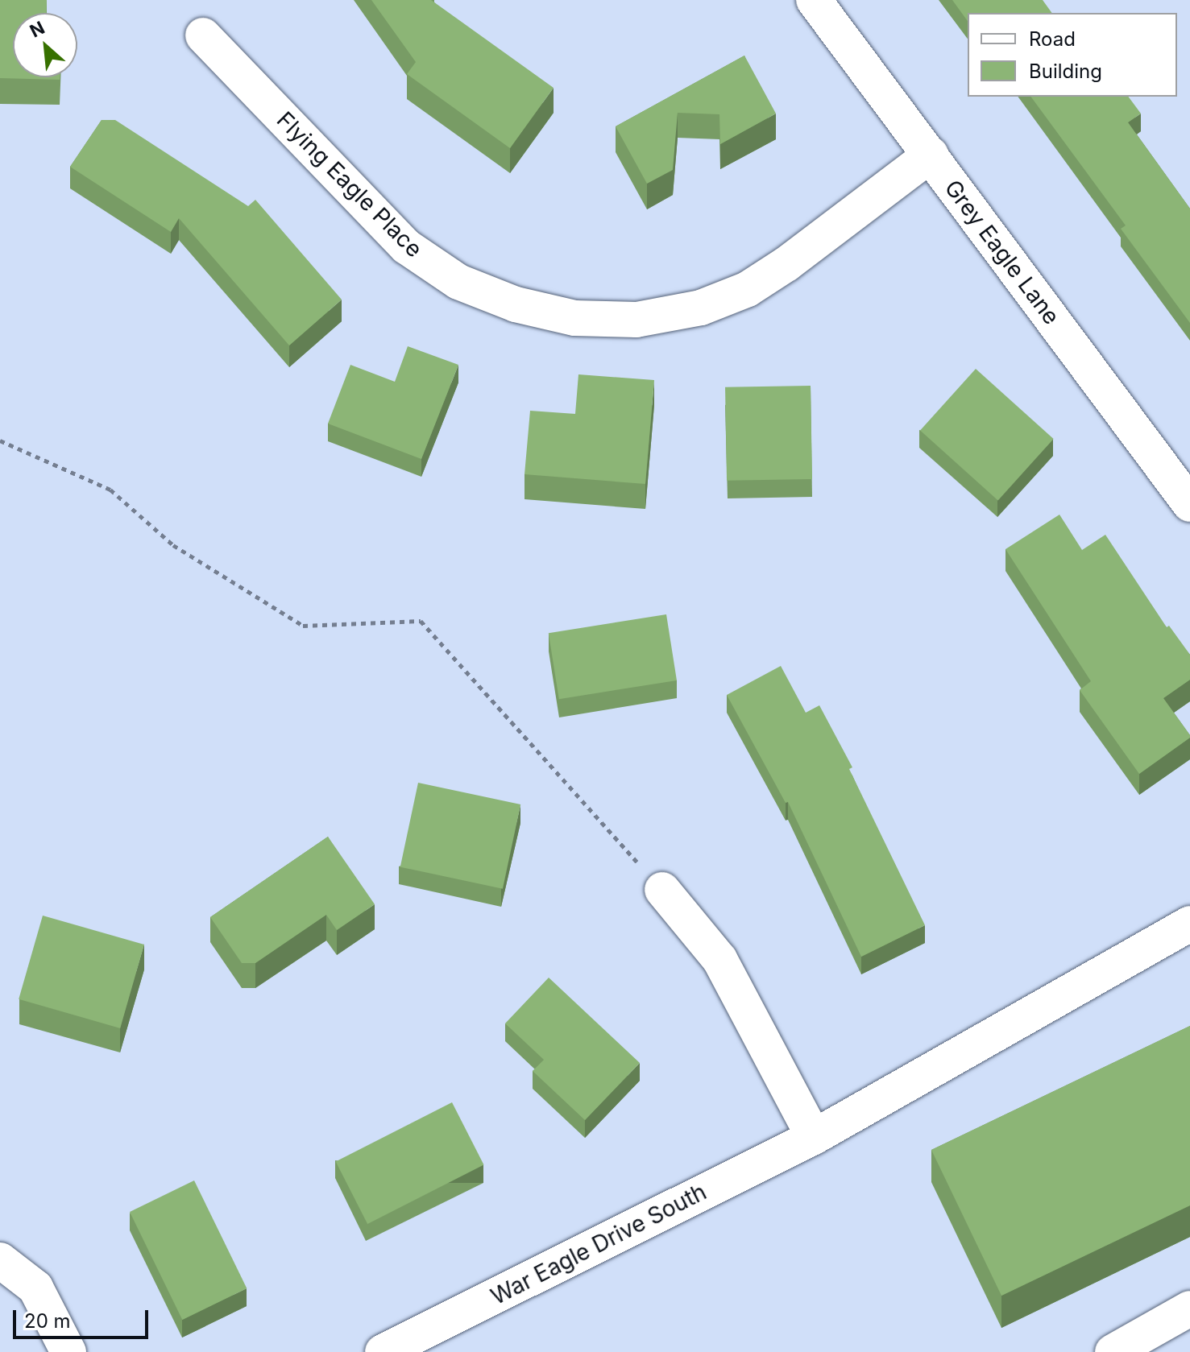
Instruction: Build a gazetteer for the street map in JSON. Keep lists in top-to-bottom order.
{
  "streets": {
    "street": ["Flying Eagle Place", "Grey Eagle Lane", "War Eagle Drive South"]
  },
  "crossings": [
    ["Flying Eagle Place", "Grey Eagle Lane"]
  ],
  "legend": ["Road", "Building"],
  "scale_bar": "20 m",
  "north": "top left"
}
